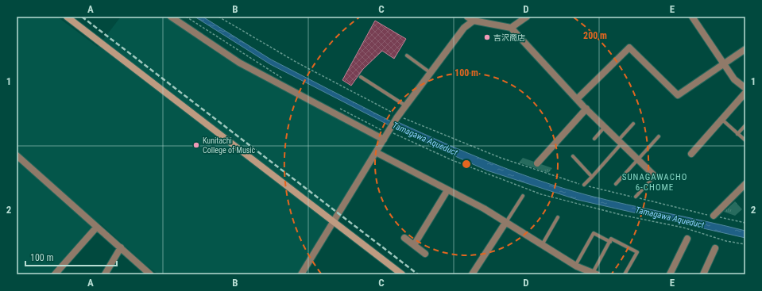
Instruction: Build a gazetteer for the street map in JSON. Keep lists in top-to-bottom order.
{
  "districts": ["SUNAGAWACHO 6-CHOME"],
  "water": ["Tamagawa Aqueduct"],
  "places": ["吉沢商店", "Kunitachi College of Music"],
  "scale_bar": "100 m",
  "grid": {
    "columns": [
      "A",
      "B",
      "C",
      "D",
      "E"
    ],
    "rows": ["1", "2"]
  },
  "rings": ["200 m", "100 m"]
}
